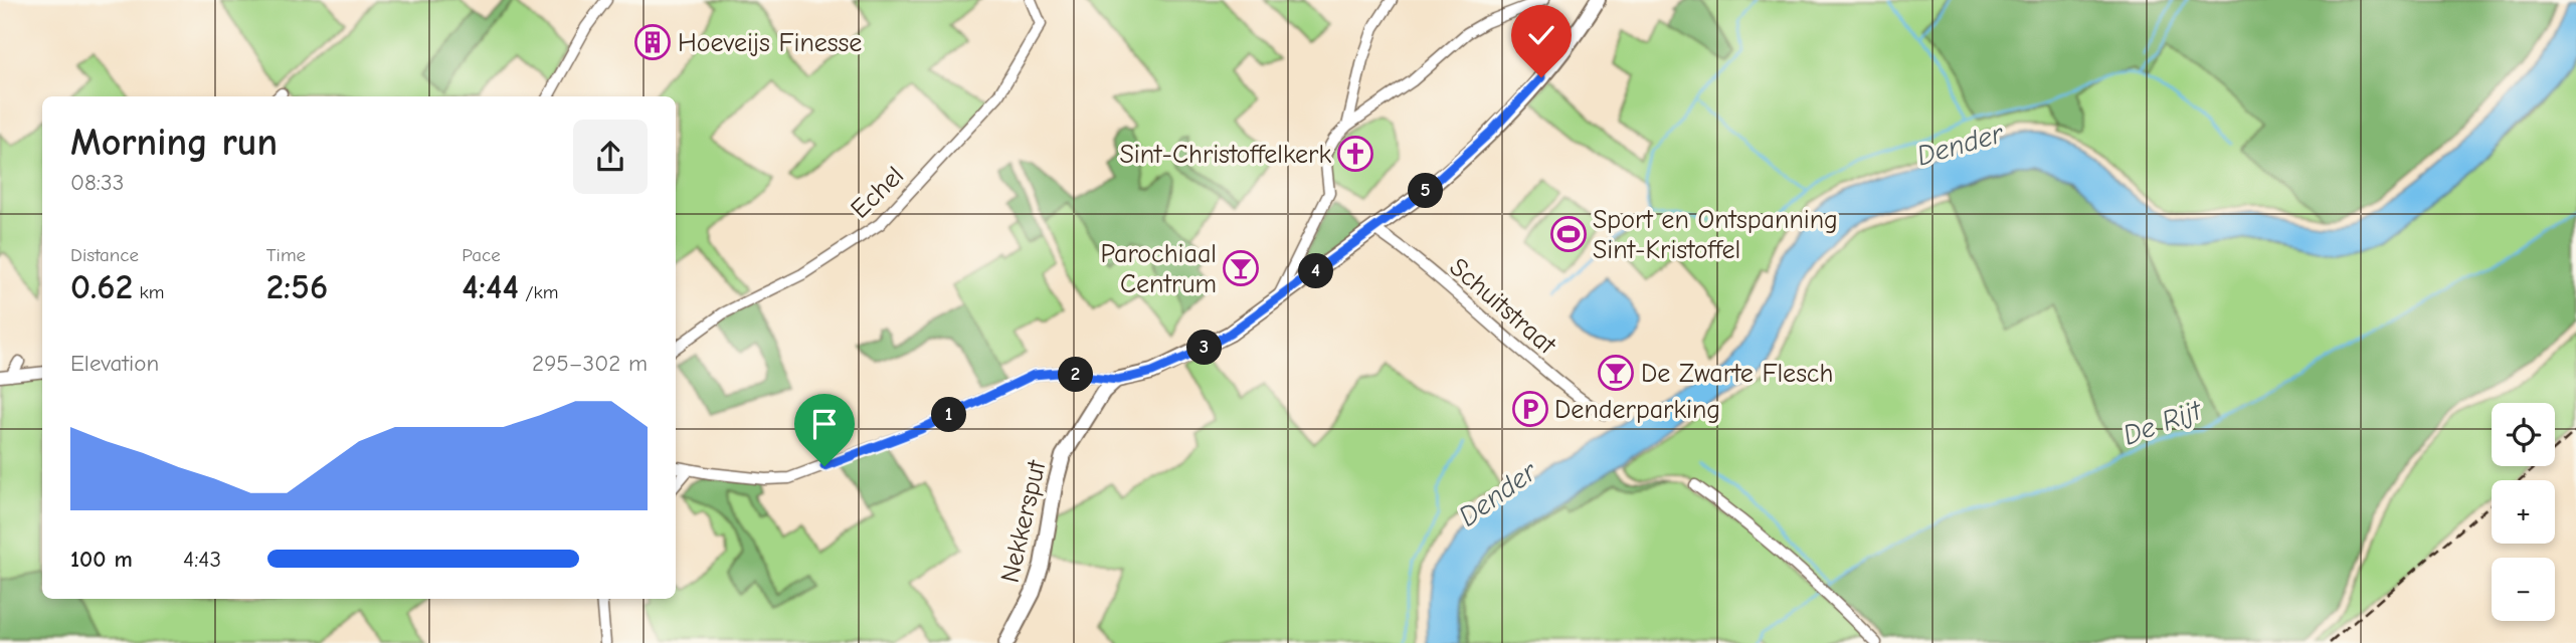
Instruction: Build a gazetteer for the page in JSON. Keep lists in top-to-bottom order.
{
  "streets": {
    "street": ["Echel", "Schuitstraat", "Nekkersput"]
  },
  "water": ["Dender", "De Rijt"],
  "places": {
    "building": ["Hoeveijs Finesse"],
    "church": ["Sint-Christoffelkerk"],
    "sports": ["Sport en Ontspanning Sint-Kristoffel"],
    "bar": ["Parochiaal Centrum", "De Zwarte Flesch"],
    "parking": ["Denderparking"]
  },
  "page": {
    "heading": ["Morning run", "08:33"],
    "pins": [
      "5",
      "4",
      "3",
      "2",
      "1"
    ],
    "stats": [
      ["Distance", "0.62 km"],
      ["Time", "2:56"],
      ["Pace", "4:44 /km"]
    ],
    "chart": ["Elevation", "295–302 m"],
    "map_buttons": ["+", "−"],
    "list": [
      {
        "name": "100 m",
        "note": "4:43"
      }
    ]
  }
}
